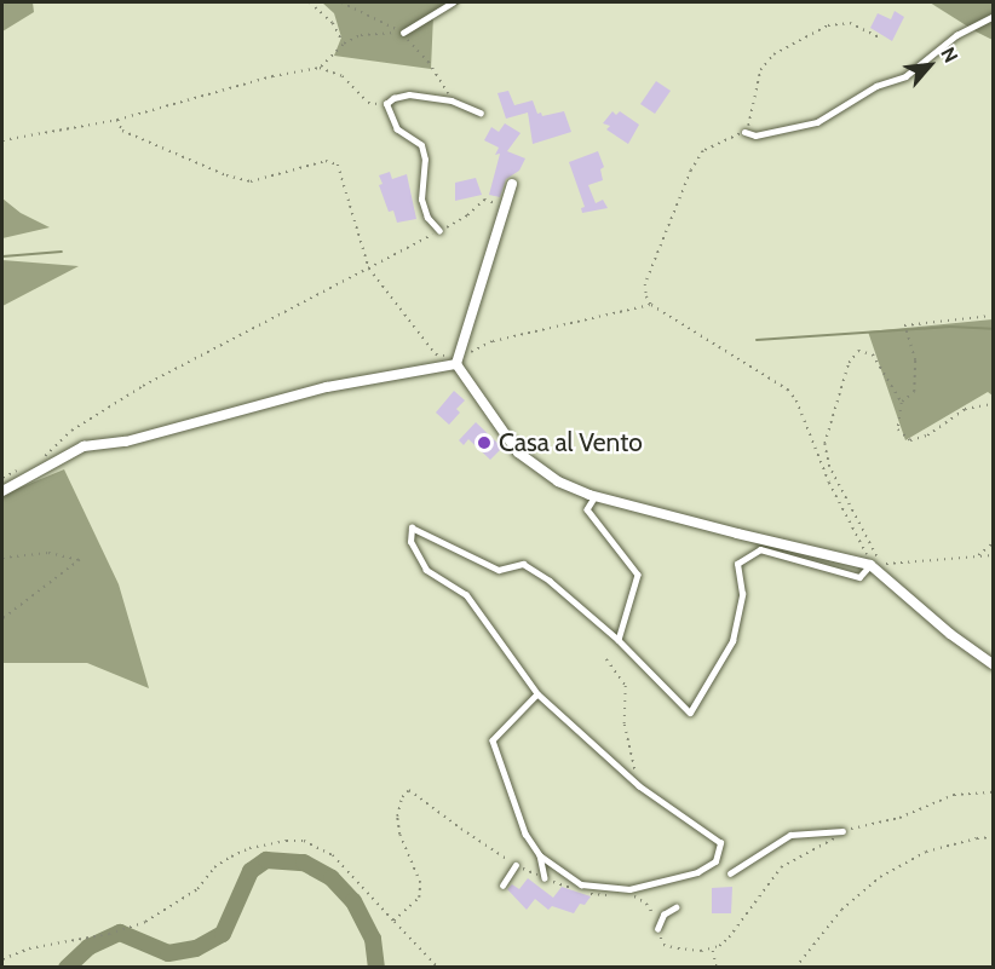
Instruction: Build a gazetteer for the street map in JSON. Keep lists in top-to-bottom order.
{
  "places": ["Casa al Vento"],
  "north": "top right"
}
